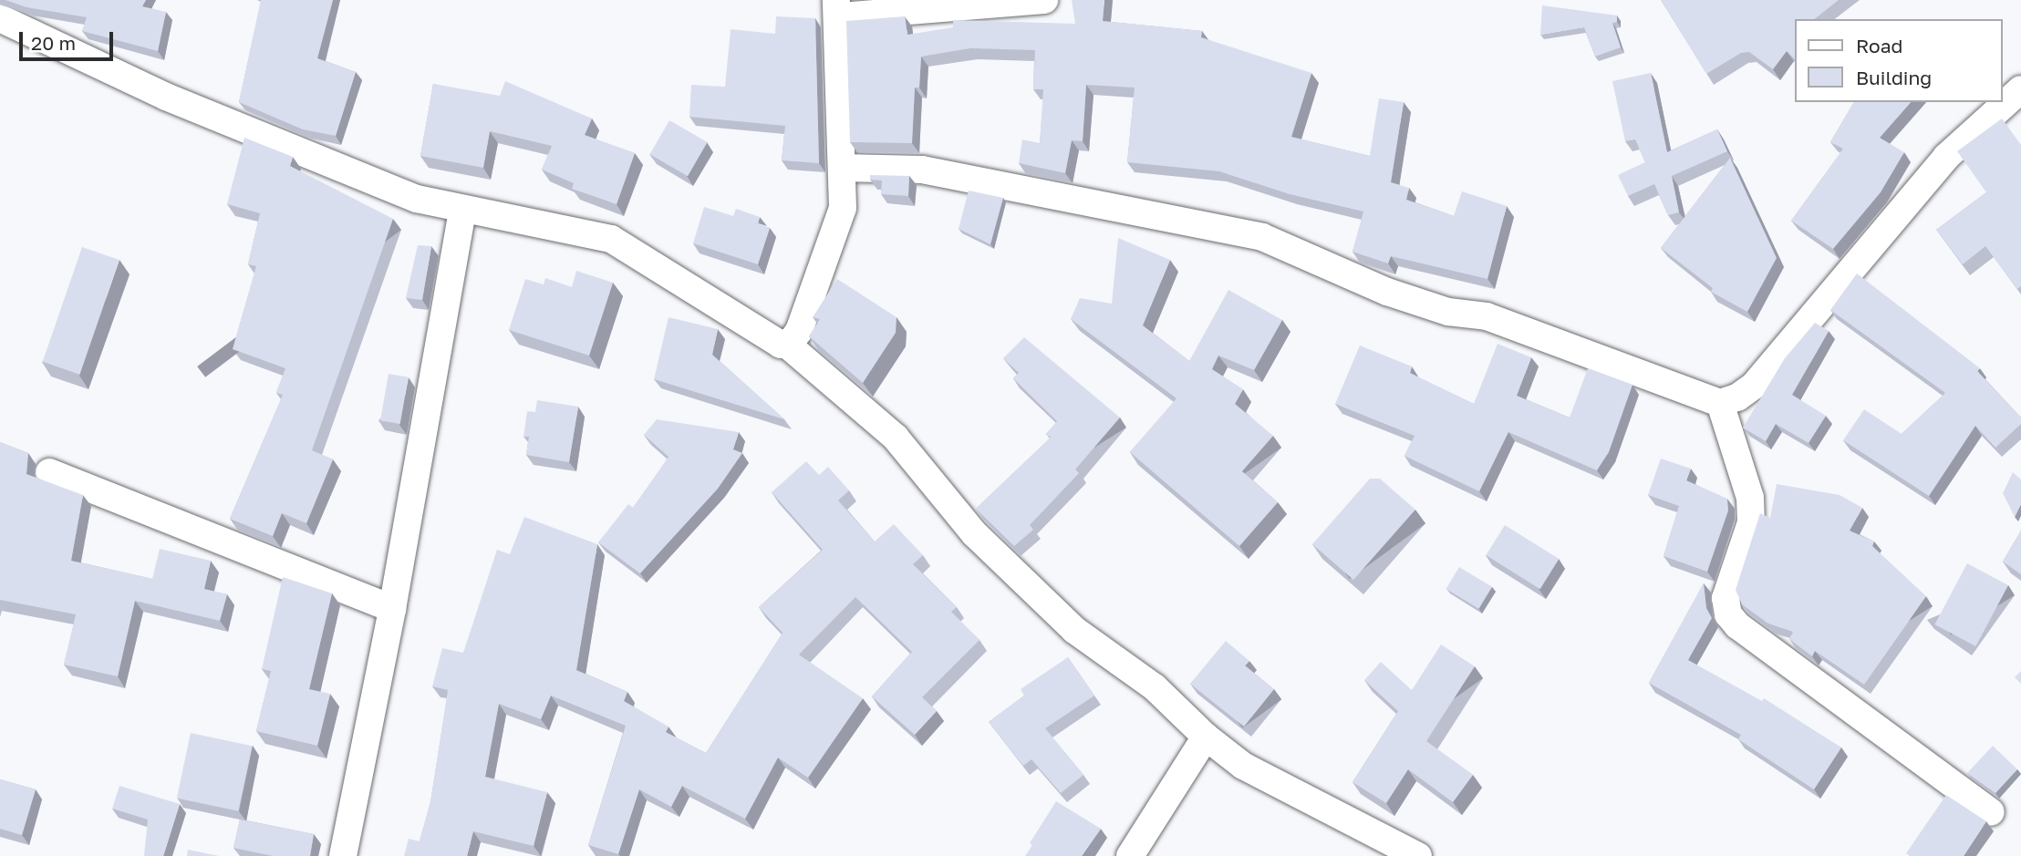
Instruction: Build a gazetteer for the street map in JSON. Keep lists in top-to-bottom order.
{
  "legend": ["Road", "Building"],
  "scale_bar": "20 m"
}
